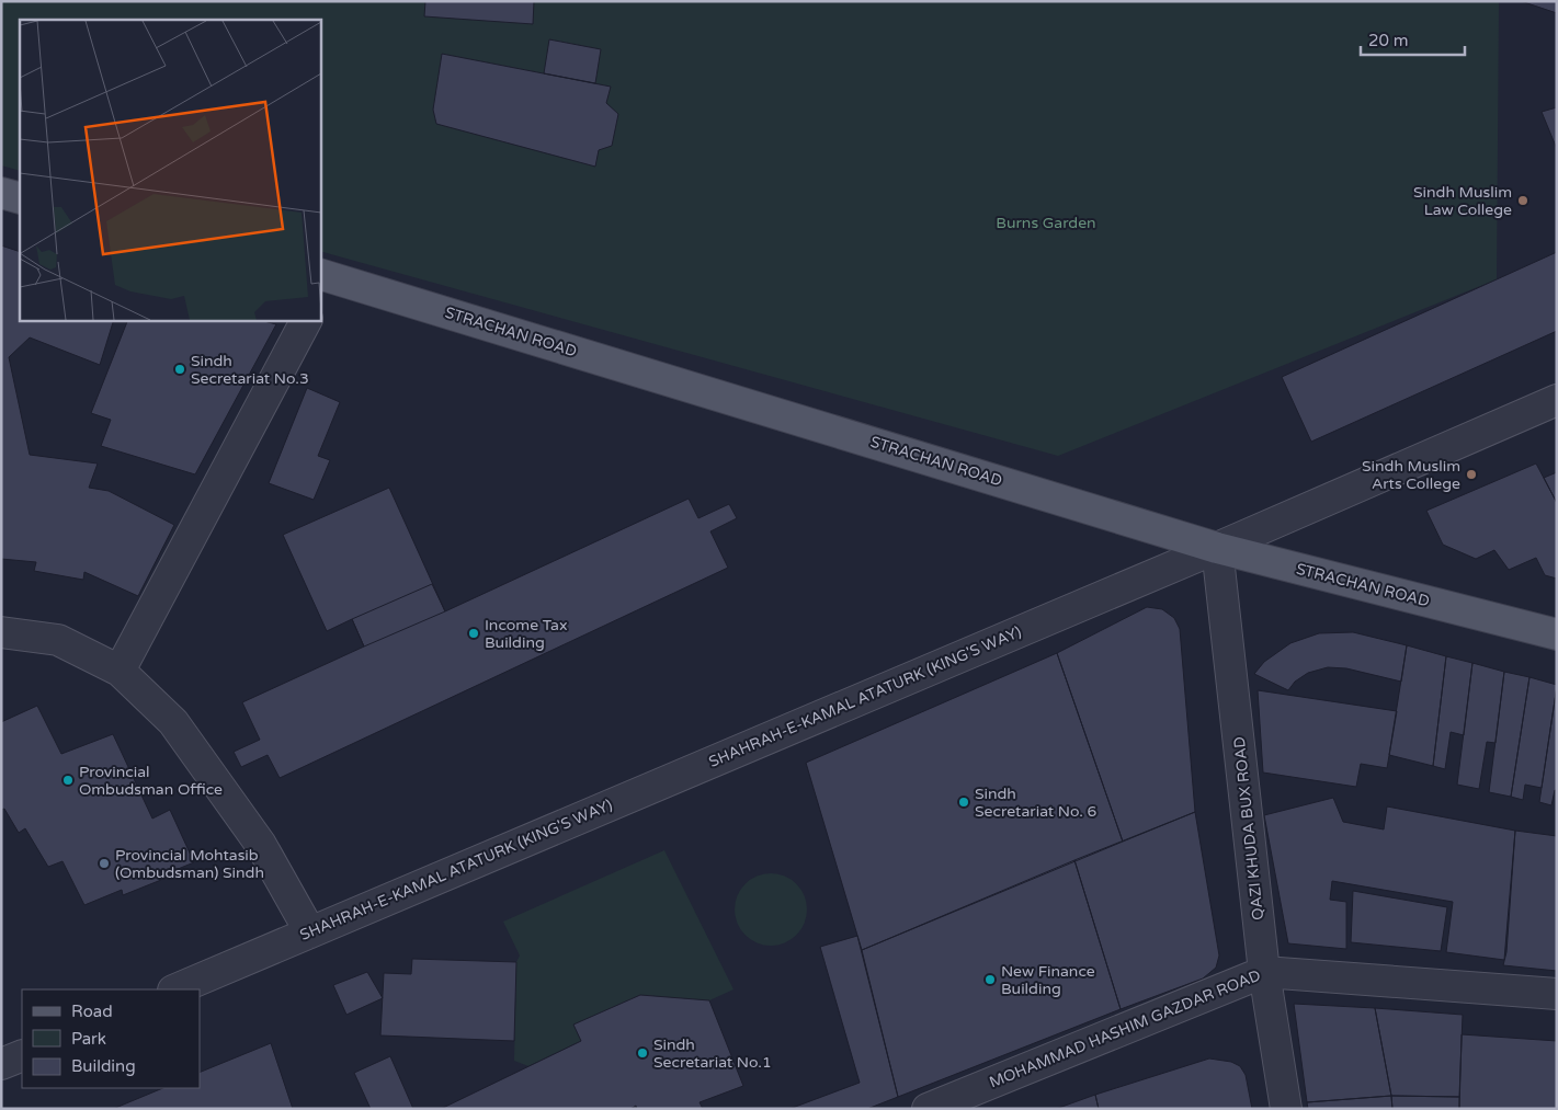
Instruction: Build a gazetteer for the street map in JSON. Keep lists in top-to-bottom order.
{
  "streets": {
    "main road": ["STRACHAN ROAD"],
    "street": ["SHAHRAH-E-KAMAL ATATURK (KING'S WAY)", "QAZI KHUDA BUX ROAD", "MOHAMMAD HASHIM GAZDAR ROAD"]
  },
  "crossings": [
    ["STRACHAN ROAD", "SHAHRAH-E-KAMAL ATATURK (KING'S WAY)"],
    ["STRACHAN ROAD", "QAZI KHUDA BUX ROAD"],
    ["SHAHRAH-E-KAMAL ATATURK (KING'S WAY)", "QAZI KHUDA BUX ROAD"],
    ["QAZI KHUDA BUX ROAD", "MOHAMMAD HASHIM GAZDAR ROAD"]
  ],
  "parks": ["Burns Garden"],
  "places": [
    "Sindh Muslim Law College",
    "Sindh Secretariat No.3",
    "Sindh Muslim Arts College",
    "Income Tax Building",
    "Provincial Ombudsman Office",
    "Sindh Secretariat No. 6",
    "Provincial Mohtasib (Ombudsman) Sindh",
    "New Finance Building",
    "Sindh Secretariat No.1"
  ],
  "legend": ["Road", "Park", "Building"],
  "scale_bar": "20 m"
}
